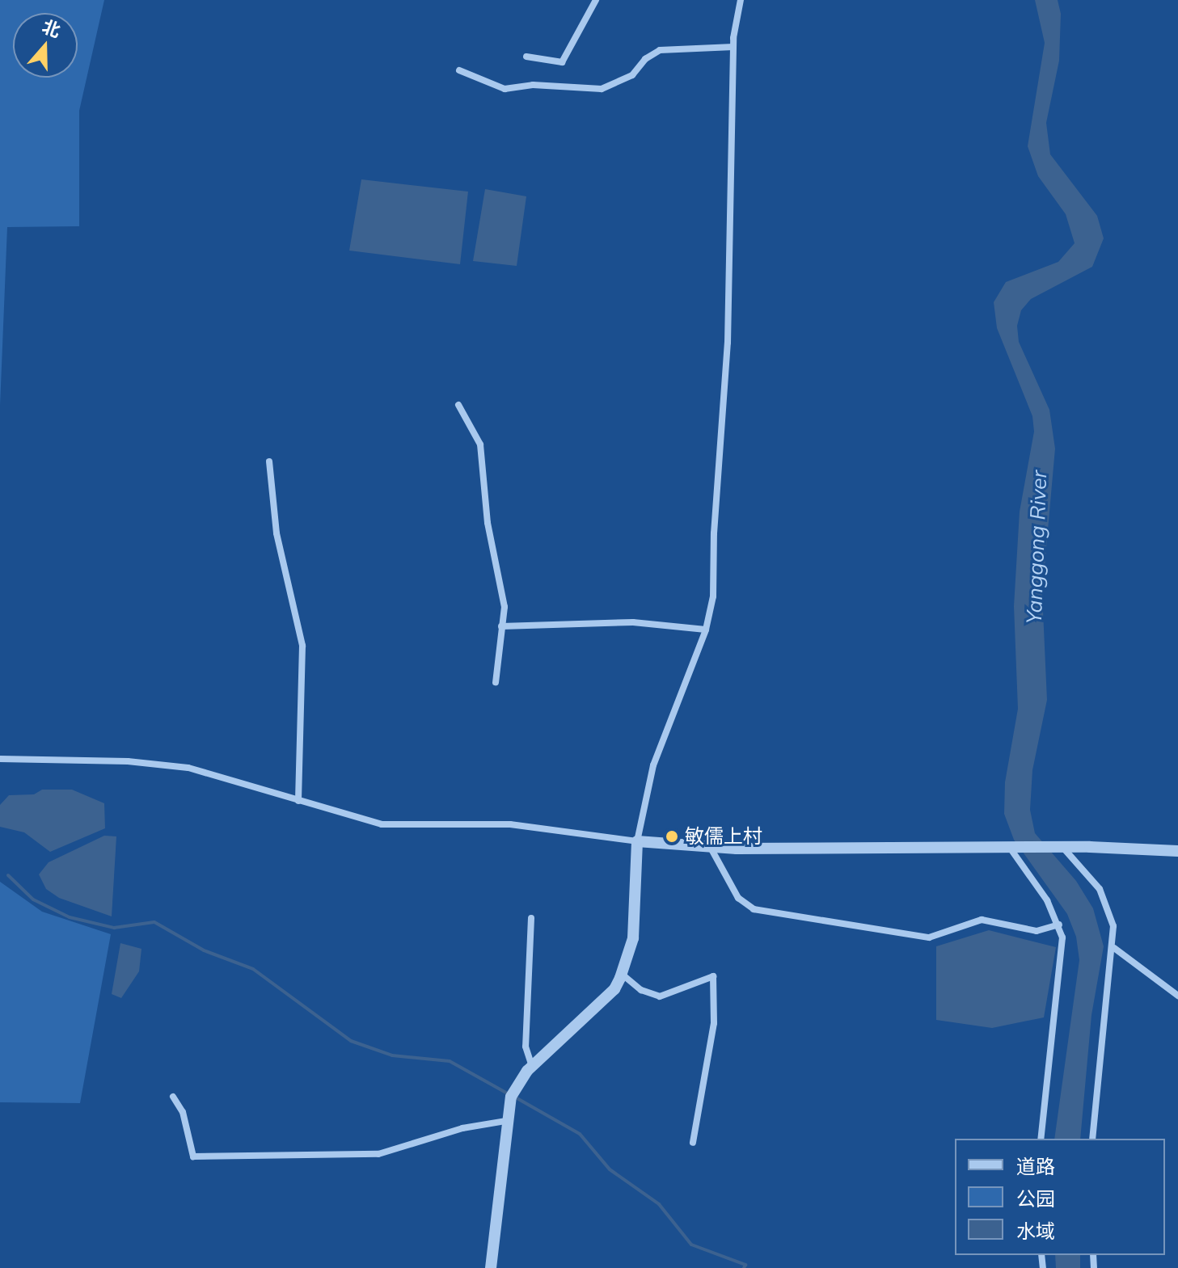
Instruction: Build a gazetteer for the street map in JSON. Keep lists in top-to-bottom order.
{
  "water": ["Yanggong River"],
  "places": ["敏儒上村"],
  "legend": ["道路", "公园", "水域"],
  "north": "top"
}
